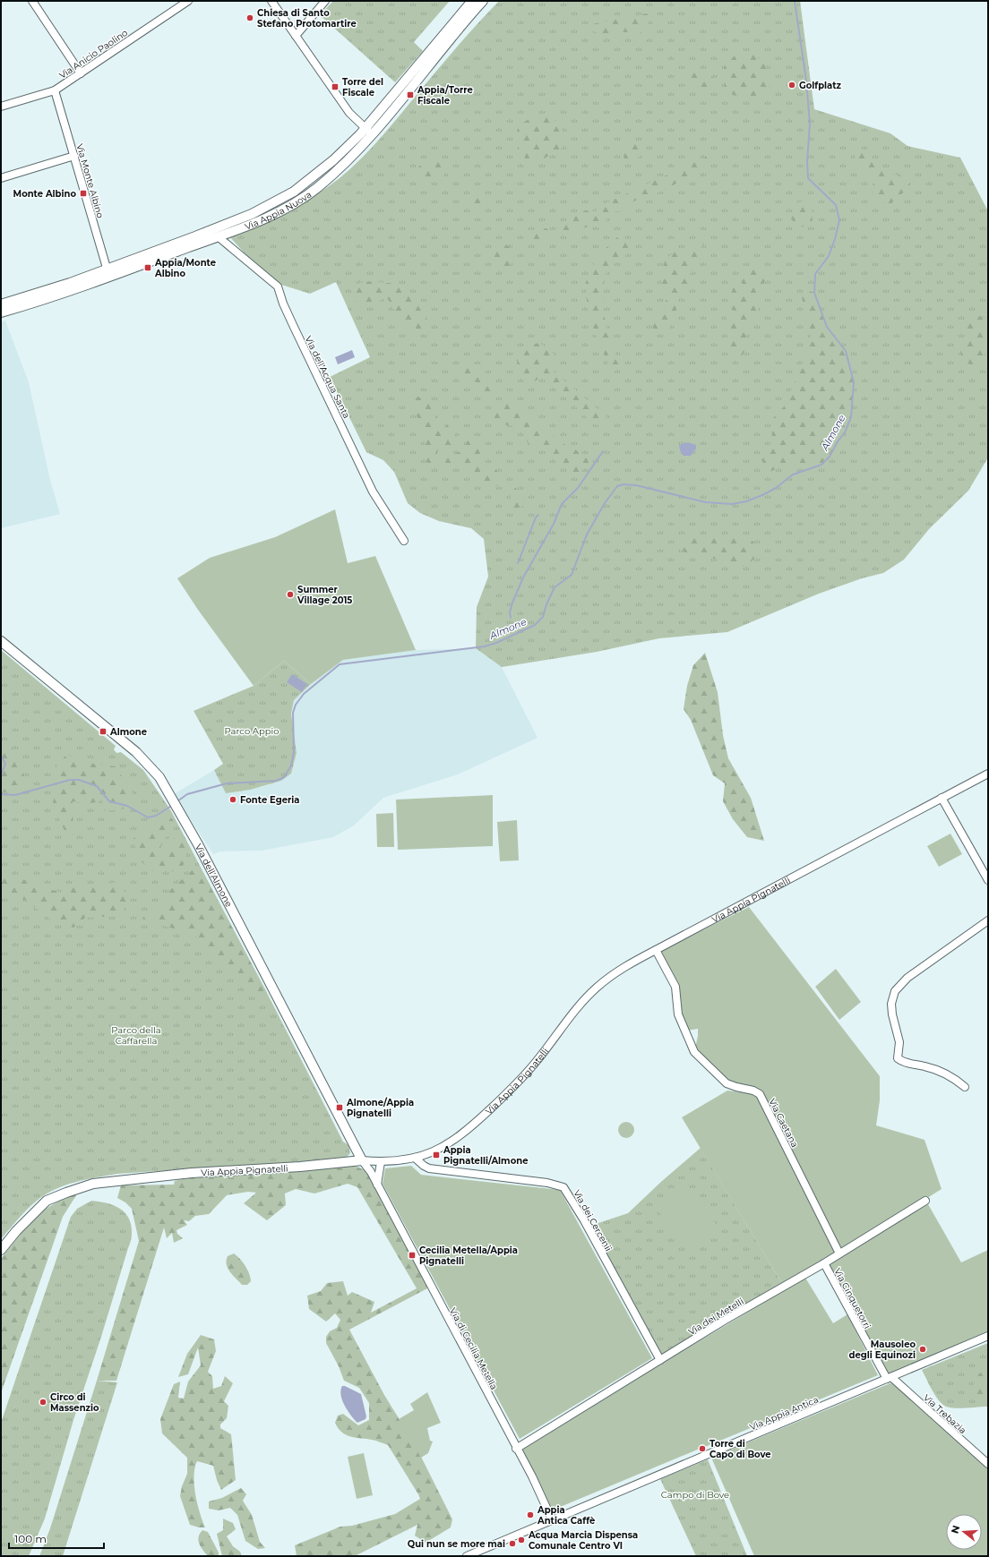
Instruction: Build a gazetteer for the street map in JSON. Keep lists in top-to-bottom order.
{
  "streets": {
    "main road": ["Via Appia Nuova", "Via dell'Almone", "Via Appia Pignatelli"],
    "street": [
      "Via Anicio Paolino",
      "Via Monte Albino",
      "Via dell'Acqua Santa",
      "Via Caetana",
      "Via dei Cercenii",
      "Via Cinquetorri",
      "Via dei Metelli",
      "Via di Cecilia Metella",
      "Via Appia Antica",
      "Via Trebazia"
    ]
  },
  "crossings": [
    ["Via Anicio Paolino", "Via Monte Albino"],
    ["Via Monte Albino", "Via Appia Nuova"],
    ["Via Appia Nuova", "Via dell'Acqua Santa"],
    ["Via dell'Almone", "Via Appia Pignatelli"],
    ["Via dell'Almone", "Via di Cecilia Metella"],
    ["Via Appia Pignatelli", "Via Caetana"],
    ["Via Appia Pignatelli", "Via dei Cercenii"],
    ["Via Appia Pignatelli", "Via di Cecilia Metella"],
    ["Via Caetana", "Via dei Metelli"],
    ["Via dei Cercenii", "Via dei Metelli"],
    ["Via Cinquetorri", "Via dei Metelli"],
    ["Via Cinquetorri", "Via Appia Antica"],
    ["Via Cinquetorri", "Via Trebazia"],
    ["Via dei Metelli", "Via di Cecilia Metella"],
    ["Via di Cecilia Metella", "Via Appia Antica"],
    ["Via Appia Antica", "Via Trebazia"]
  ],
  "water": ["Almone"],
  "parks": ["Parco Appio", "Parco della Caffarella", "Campo di Bove"],
  "places": {
    "other": [
      "Chiesa di Santo Stefano Protomartire",
      "Golfplatz",
      "Summer Village 2015",
      "Fonte Egeria",
      "Mausoleo degli Equinozi",
      "Circo di Massenzio",
      "Torre di Capo di Bove",
      "Appia Antica Caffè",
      "Acqua Marcia Dispensa Comunale Centro VI",
      "Qui nun se more mai"
    ],
    "transit": [
      "Torre del Fiscale",
      "Appia/Torre Fiscale",
      "Monte Albino",
      "Appia/Monte Albino",
      "Almone",
      "Almone/Appia Pignatelli",
      "Appia Pignatelli/Almone",
      "Cecilia Metella/Appia Pignatelli"
    ]
  },
  "scale_bar": "100 m",
  "north": "left"
}
